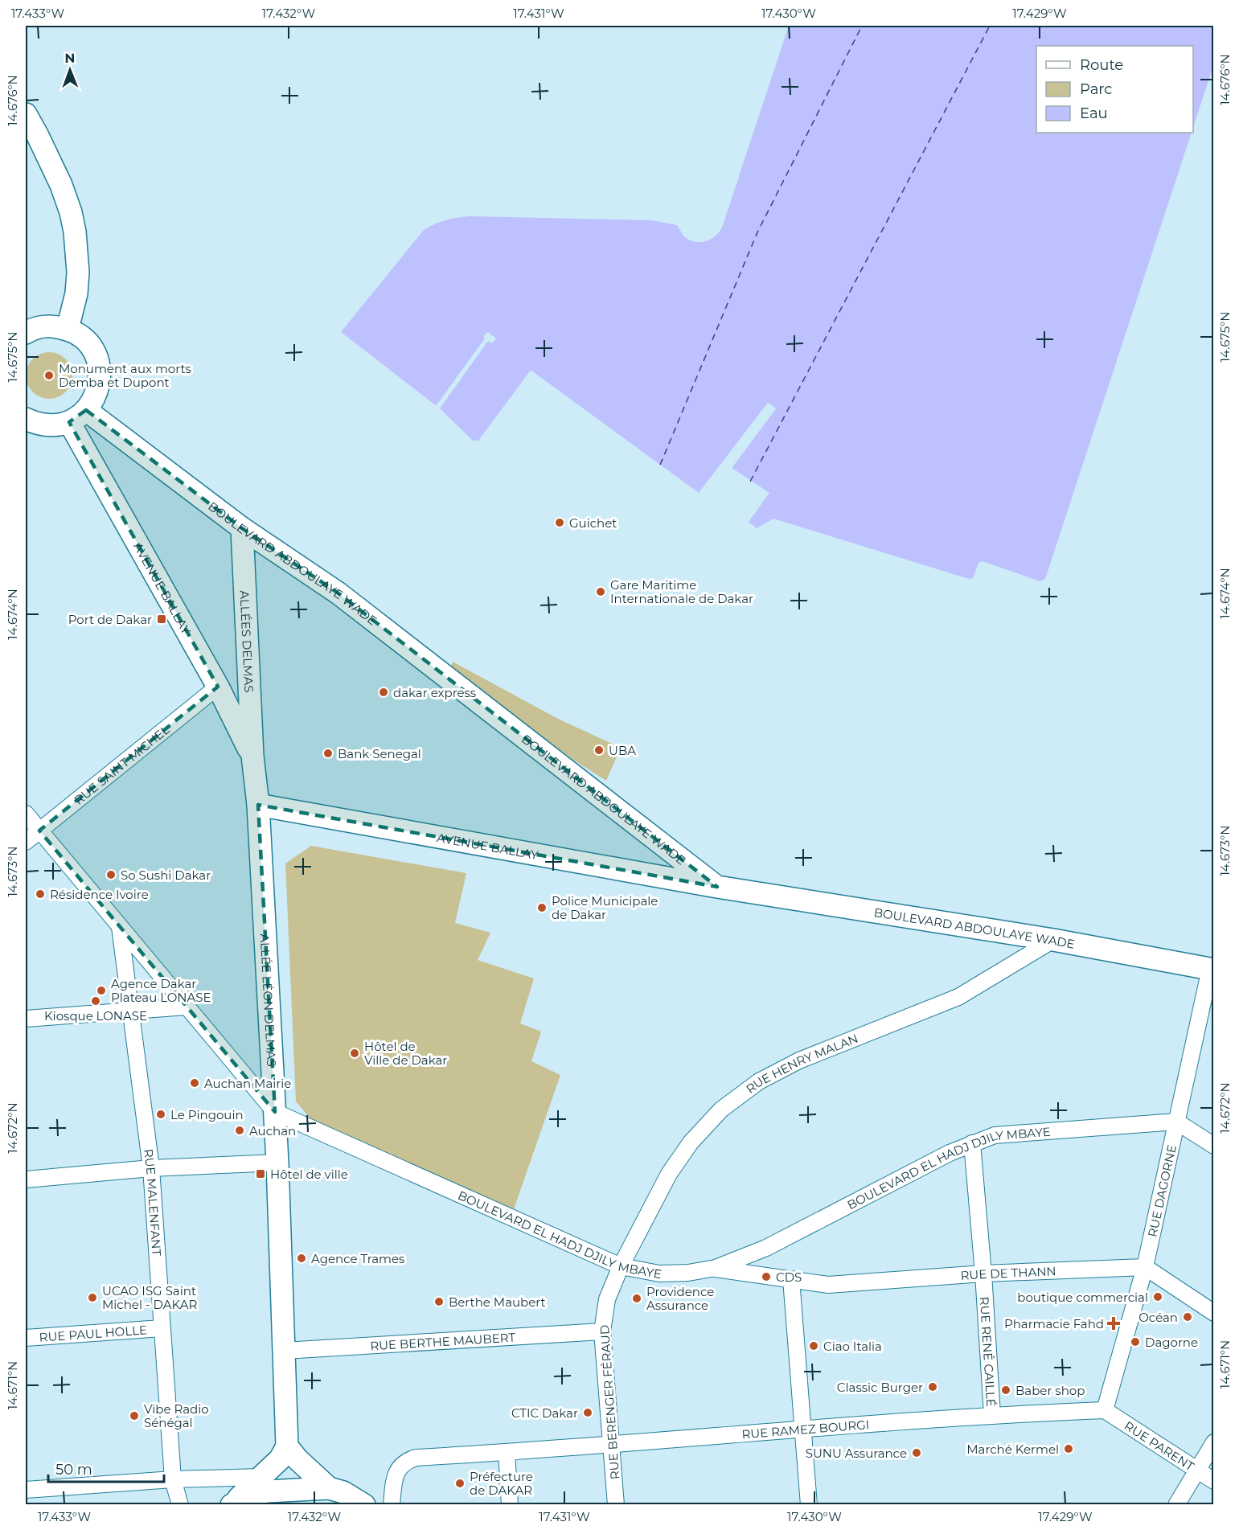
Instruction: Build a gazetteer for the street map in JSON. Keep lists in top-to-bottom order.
{
  "streets": {
    "street": [
      "BOULEVARD ABDOULAYE WADE",
      "AVENUE BALLAY",
      "ALLÉES DELMAS",
      "RUE SAINT MICHEL",
      "ALLÉE LÉON DELMAS",
      "RUE HENRY MALAN",
      "BOULEVARD EL HADJ DJILY MBAYE",
      "RUE DAGORNE",
      "RUE MALENFANT",
      "RUE DE THANN",
      "RUE PAUL HOLLE",
      "RUE BERTHE MAUBERT",
      "RUE RENÉ CAILLÉ",
      "RUE BERENGER FÉRAUD",
      "RUE RAMEZ BOURGI",
      "RUE PARENT"
    ]
  },
  "crossings": [
    ["BOULEVARD ABDOULAYE WADE", "AVENUE BALLAY"],
    ["BOULEVARD ABDOULAYE WADE", "ALLÉES DELMAS"],
    ["BOULEVARD ABDOULAYE WADE", "RUE HENRY MALAN"],
    ["BOULEVARD ABDOULAYE WADE", "RUE DAGORNE"],
    ["AVENUE BALLAY", "ALLÉES DELMAS"],
    ["AVENUE BALLAY", "RUE SAINT MICHEL"],
    ["AVENUE BALLAY", "ALLÉE LÉON DELMAS"],
    ["ALLÉES DELMAS", "ALLÉE LÉON DELMAS"],
    ["RUE SAINT MICHEL", "BOULEVARD EL HADJ DJILY MBAYE"],
    ["ALLÉE LÉON DELMAS", "BOULEVARD EL HADJ DJILY MBAYE"],
    ["ALLÉE LÉON DELMAS", "RUE BERTHE MAUBERT"],
    ["RUE HENRY MALAN", "BOULEVARD EL HADJ DJILY MBAYE"],
    ["RUE HENRY MALAN", "RUE BERENGER FÉRAUD"],
    ["BOULEVARD EL HADJ DJILY MBAYE", "RUE DAGORNE"],
    ["BOULEVARD EL HADJ DJILY MBAYE", "RUE MALENFANT"],
    ["BOULEVARD EL HADJ DJILY MBAYE", "RUE DE THANN"],
    ["BOULEVARD EL HADJ DJILY MBAYE", "RUE RENÉ CAILLÉ"],
    ["RUE DAGORNE", "RUE DE THANN"],
    ["RUE DAGORNE", "RUE RAMEZ BOURGI"],
    ["RUE DAGORNE", "RUE PARENT"],
    ["RUE MALENFANT", "RUE PAUL HOLLE"],
    ["RUE DE THANN", "RUE RENÉ CAILLÉ"],
    ["RUE BERTHE MAUBERT", "RUE BERENGER FÉRAUD"],
    ["RUE RENÉ CAILLÉ", "RUE RAMEZ BOURGI"],
    ["RUE BERENGER FÉRAUD", "RUE RAMEZ BOURGI"],
    ["RUE RAMEZ BOURGI", "RUE PARENT"]
  ],
  "places": {
    "other": [
      "Monument aux morts Demba et Dupont",
      "Guichet",
      "Gare Maritime Internationale de Dakar",
      "dakar express",
      "UBA",
      "Bank Senegal",
      "So Sushi Dakar",
      "Résidence Ivoire",
      "Police Municipale de Dakar",
      "Agence Dakar Plateau LONASE",
      "Kiosque LONASE",
      "Hôtel de Ville de Dakar",
      "Auchan Mairie",
      "Le Pingouin",
      "Auchan",
      "Agence Trames",
      "CDS",
      "boutique commercial",
      "UCAO ISG Saint Michel - DAKAR",
      "Providence Assurance",
      "Berthe Maubert",
      "Océan",
      "Dagorne",
      "Ciao Italia",
      "Classic Burger",
      "Baber shop",
      "CTIC Dakar",
      "Vibe Radio Sénégal",
      "Marché Kermel",
      "SUNU Assurance",
      "Préfecture de DAKAR"
    ],
    "transit": ["Port de Dakar", "Hôtel de ville"],
    "health": ["Pharmacie Fahd"]
  },
  "legend": ["Route", "Parc", "Eau"],
  "scale_bar": "50 m",
  "north": "top",
  "coordinates": [
    "17.433°W",
    "17.432°W",
    "17.431°W",
    "17.430°W",
    "17.429°W",
    "14.676°N",
    "14.675°N",
    "14.674°N",
    "14.673°N",
    "14.672°N",
    "14.671°N"
  ]
}
